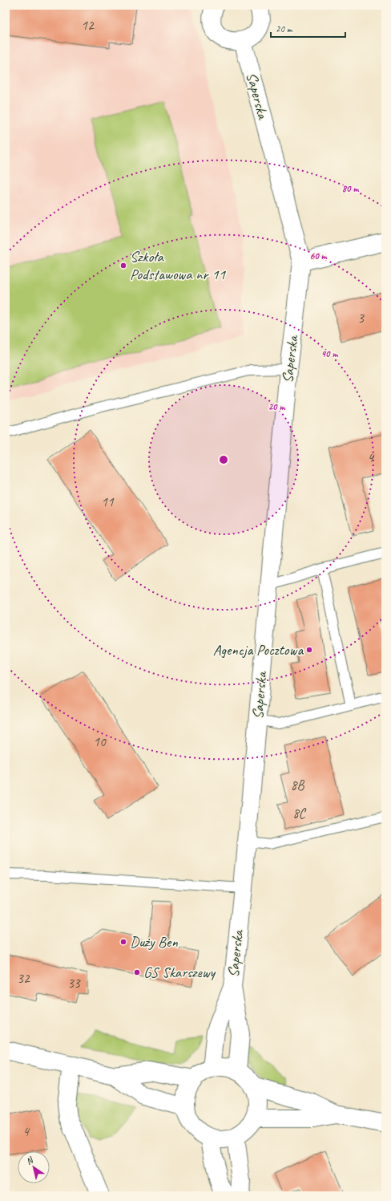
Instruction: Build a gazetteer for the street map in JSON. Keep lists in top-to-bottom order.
{
  "streets": {
    "street": ["Saperska"]
  },
  "places": [
    "Szkoła Podstawowa nr 11",
    "Agencja Pocztowa",
    "Duży Ben",
    "GS Skarszewy"
  ],
  "house_numbers": [
    "12",
    "3",
    "4",
    "11",
    "10",
    "8B",
    "8C",
    "32",
    "33",
    "4"
  ],
  "scale_bar": "20 m",
  "north": "top left",
  "rings": [
    "80 m",
    "60 m",
    "40 m",
    "20 m"
  ]
}
